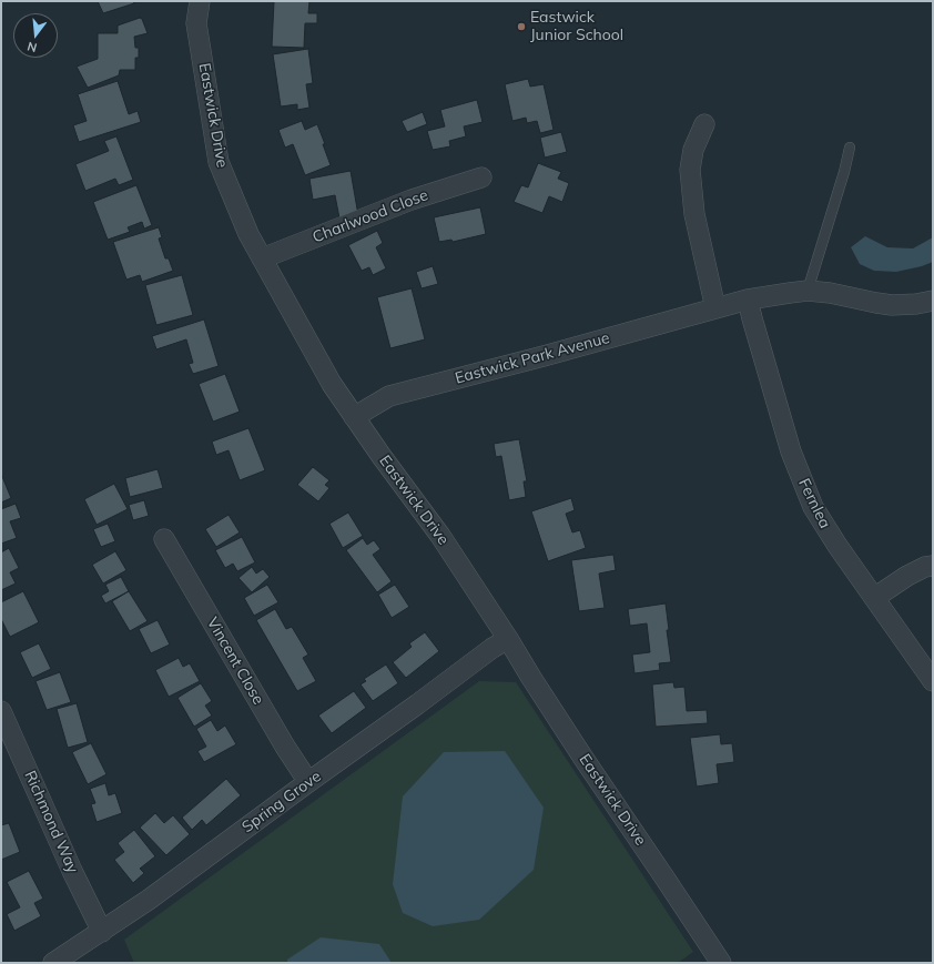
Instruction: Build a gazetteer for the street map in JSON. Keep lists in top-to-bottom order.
{
  "streets": {
    "street": [
      "Eastwick Drive",
      "Charlwood Close",
      "Eastwick Park Avenue",
      "Fernlea",
      "Vincent Close",
      "Spring Grove",
      "Richmond Way"
    ]
  },
  "crossings": [
    ["Eastwick Drive", "Charlwood Close"],
    ["Eastwick Drive", "Eastwick Park Avenue"],
    ["Eastwick Drive", "Spring Grove"],
    ["Eastwick Park Avenue", "Fernlea"],
    ["Vincent Close", "Spring Grove"],
    ["Spring Grove", "Richmond Way"]
  ],
  "places": ["Eastwick Junior School"],
  "north": "bottom"
}
